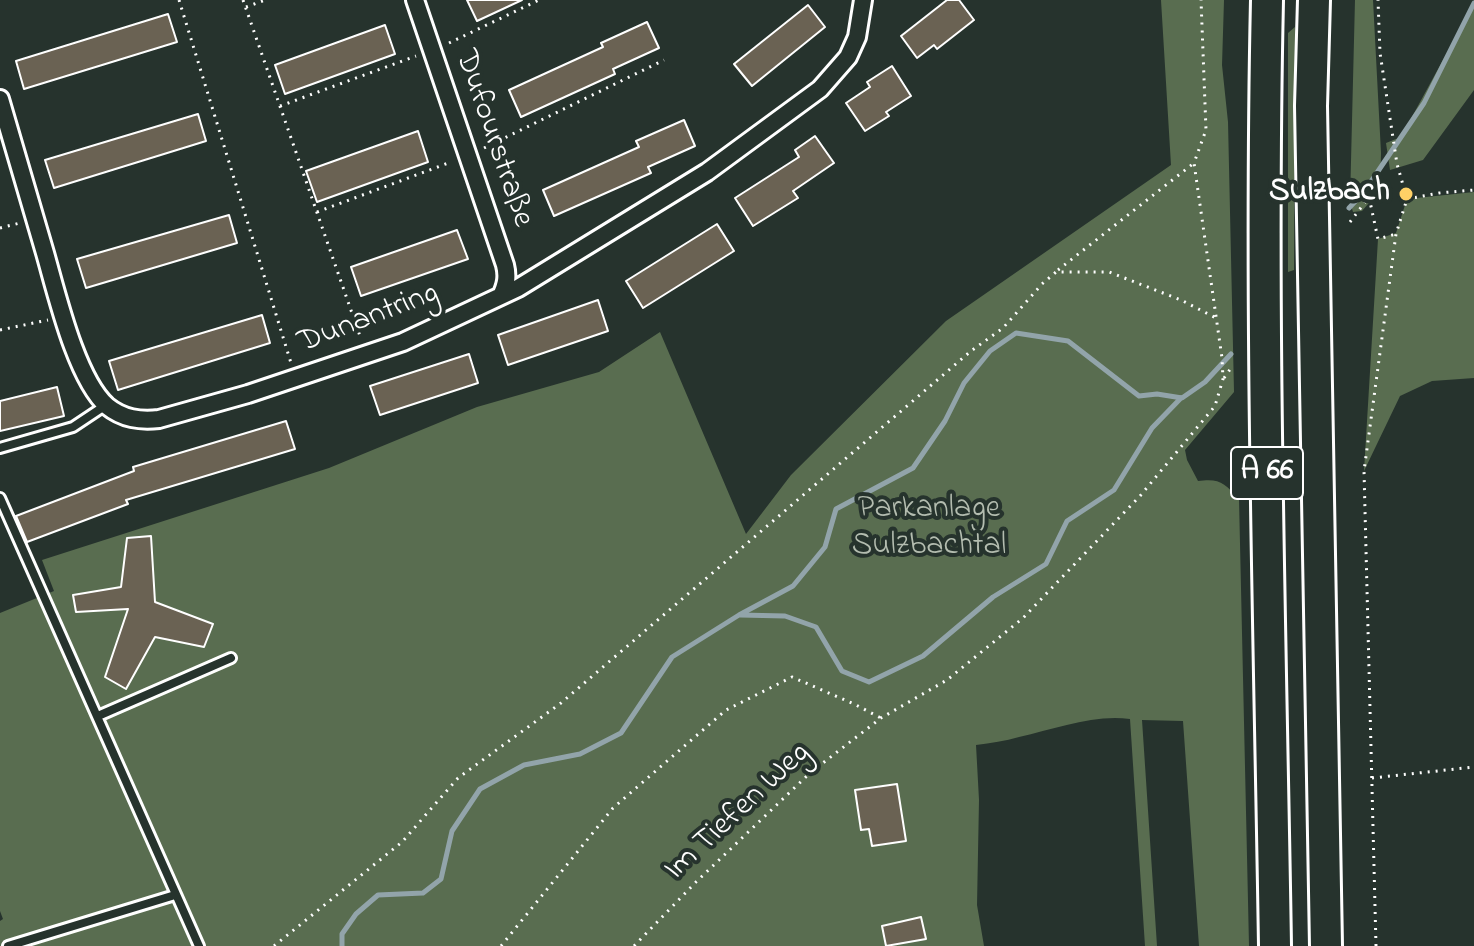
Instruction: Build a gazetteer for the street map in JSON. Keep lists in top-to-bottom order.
{
  "streets": {
    "highway": ["A 66"],
    "street": ["Dufourstraße", "Dunantring"],
    "path": ["Im Tiefen Weg"]
  },
  "crossings": [
    ["Dufourstraße", "Dunantring"]
  ],
  "parks": ["Parkanlage Sulzbachtal"],
  "places": ["Sulzbach"]
}
